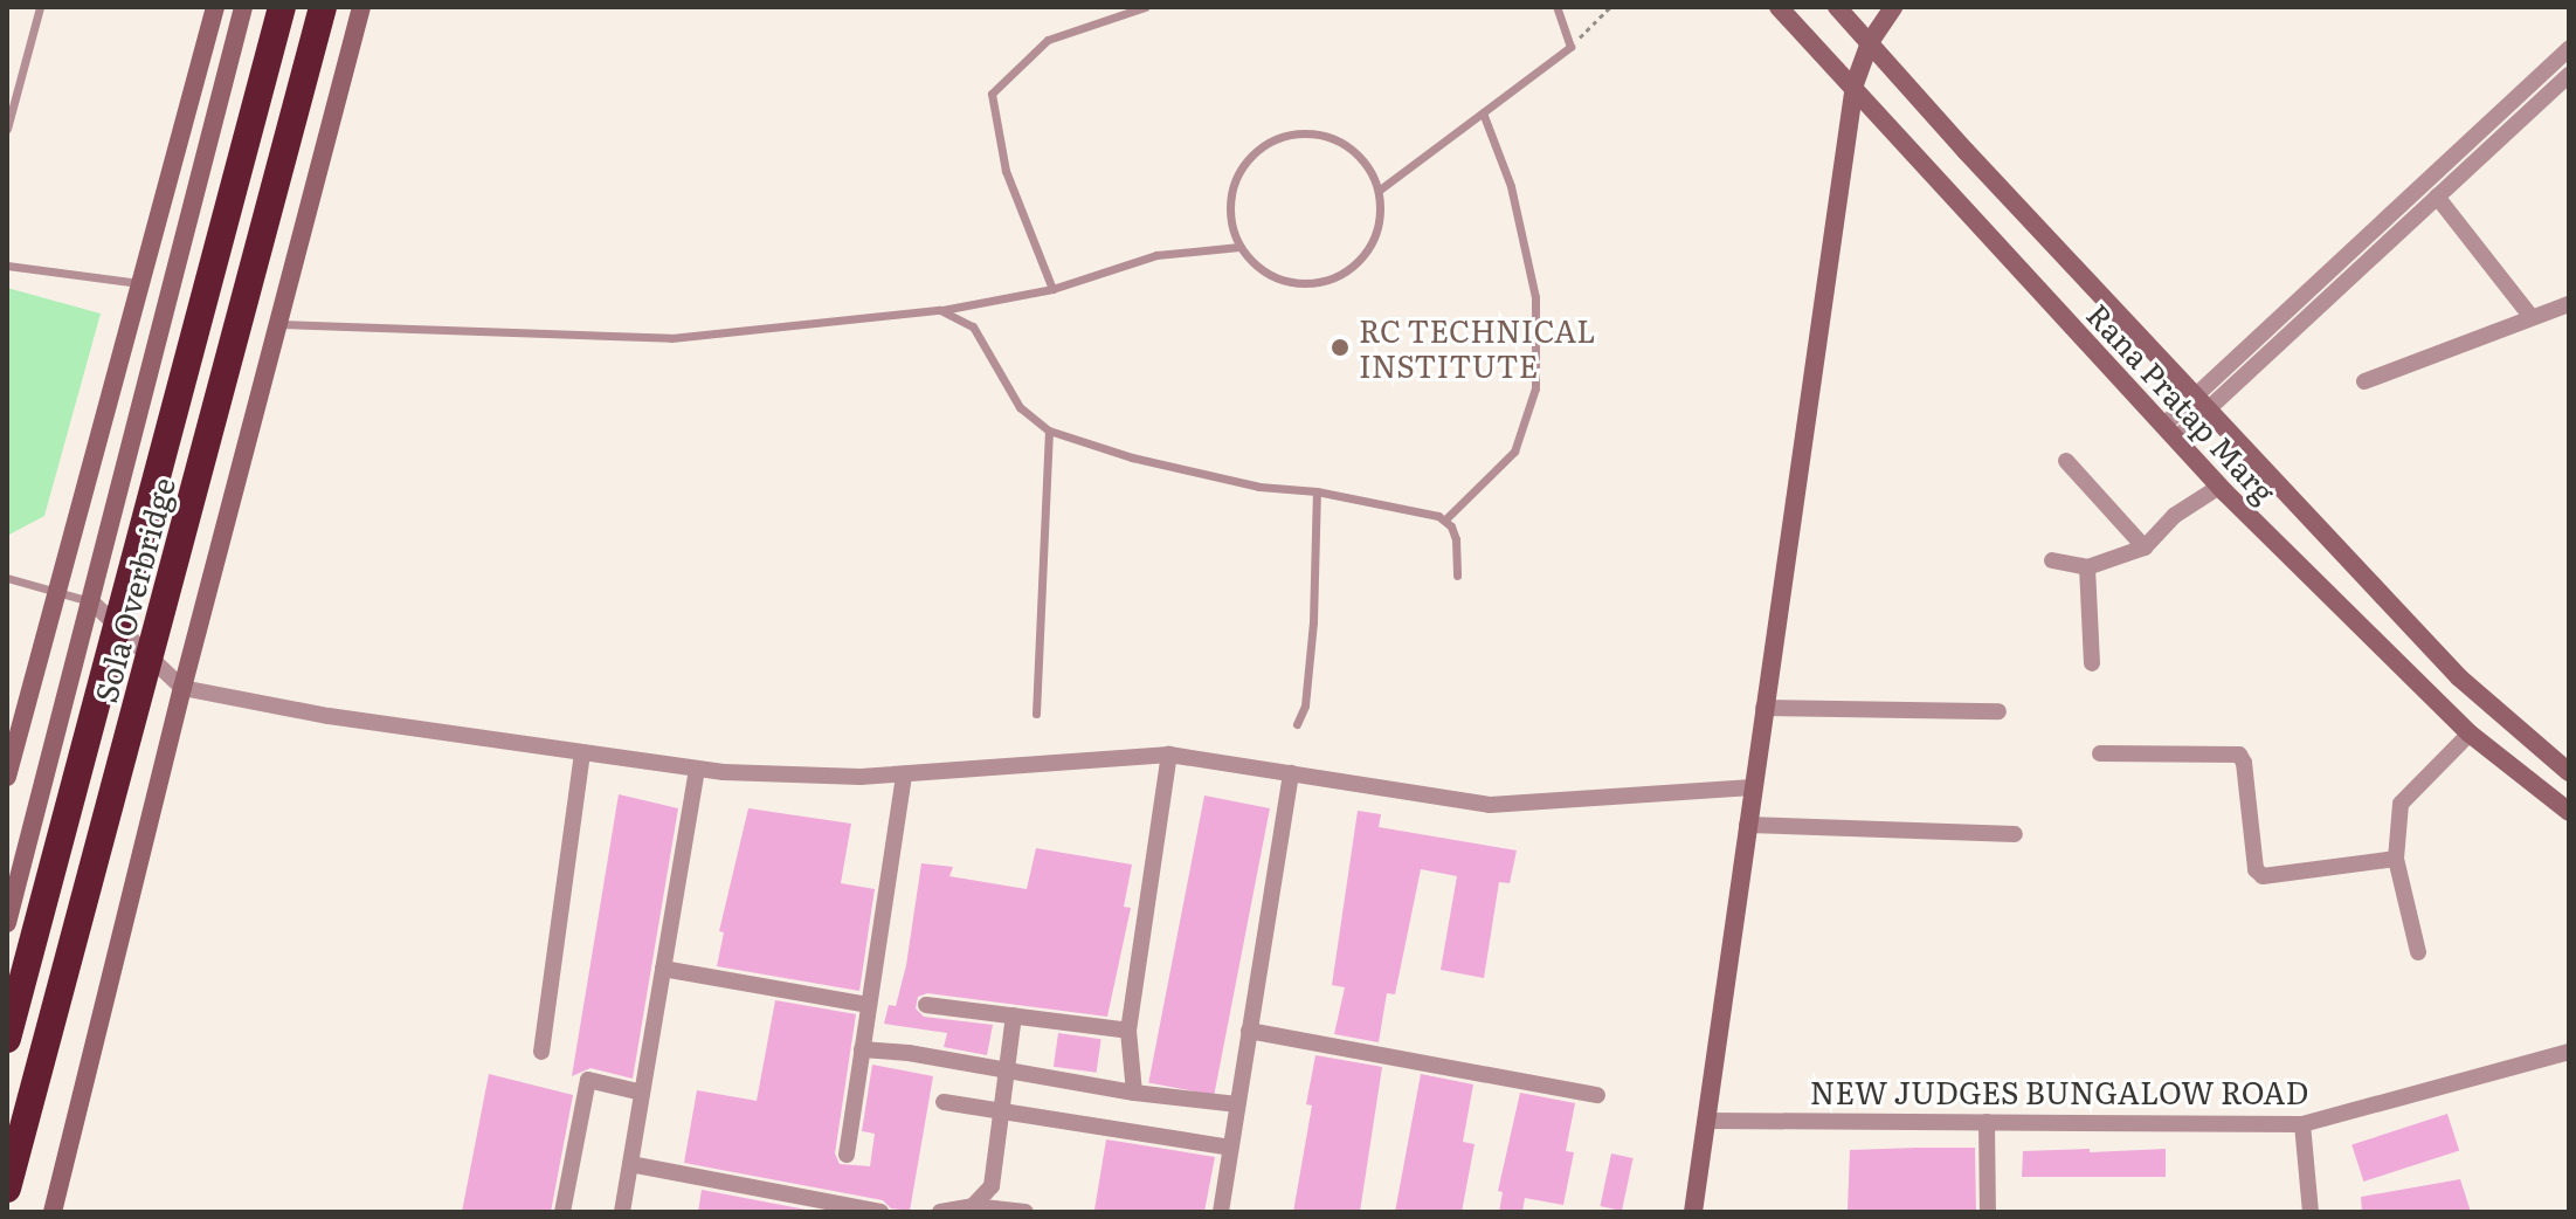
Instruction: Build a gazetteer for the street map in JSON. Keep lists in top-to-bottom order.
{
  "streets": {
    "highway": ["Sola Overbridge"],
    "main road": ["Rana Pratap Marg"],
    "street": ["NEW JUDGES BUNGALOW ROAD"]
  },
  "places": ["RC TECHNICAL INSTITUTE"]
}
